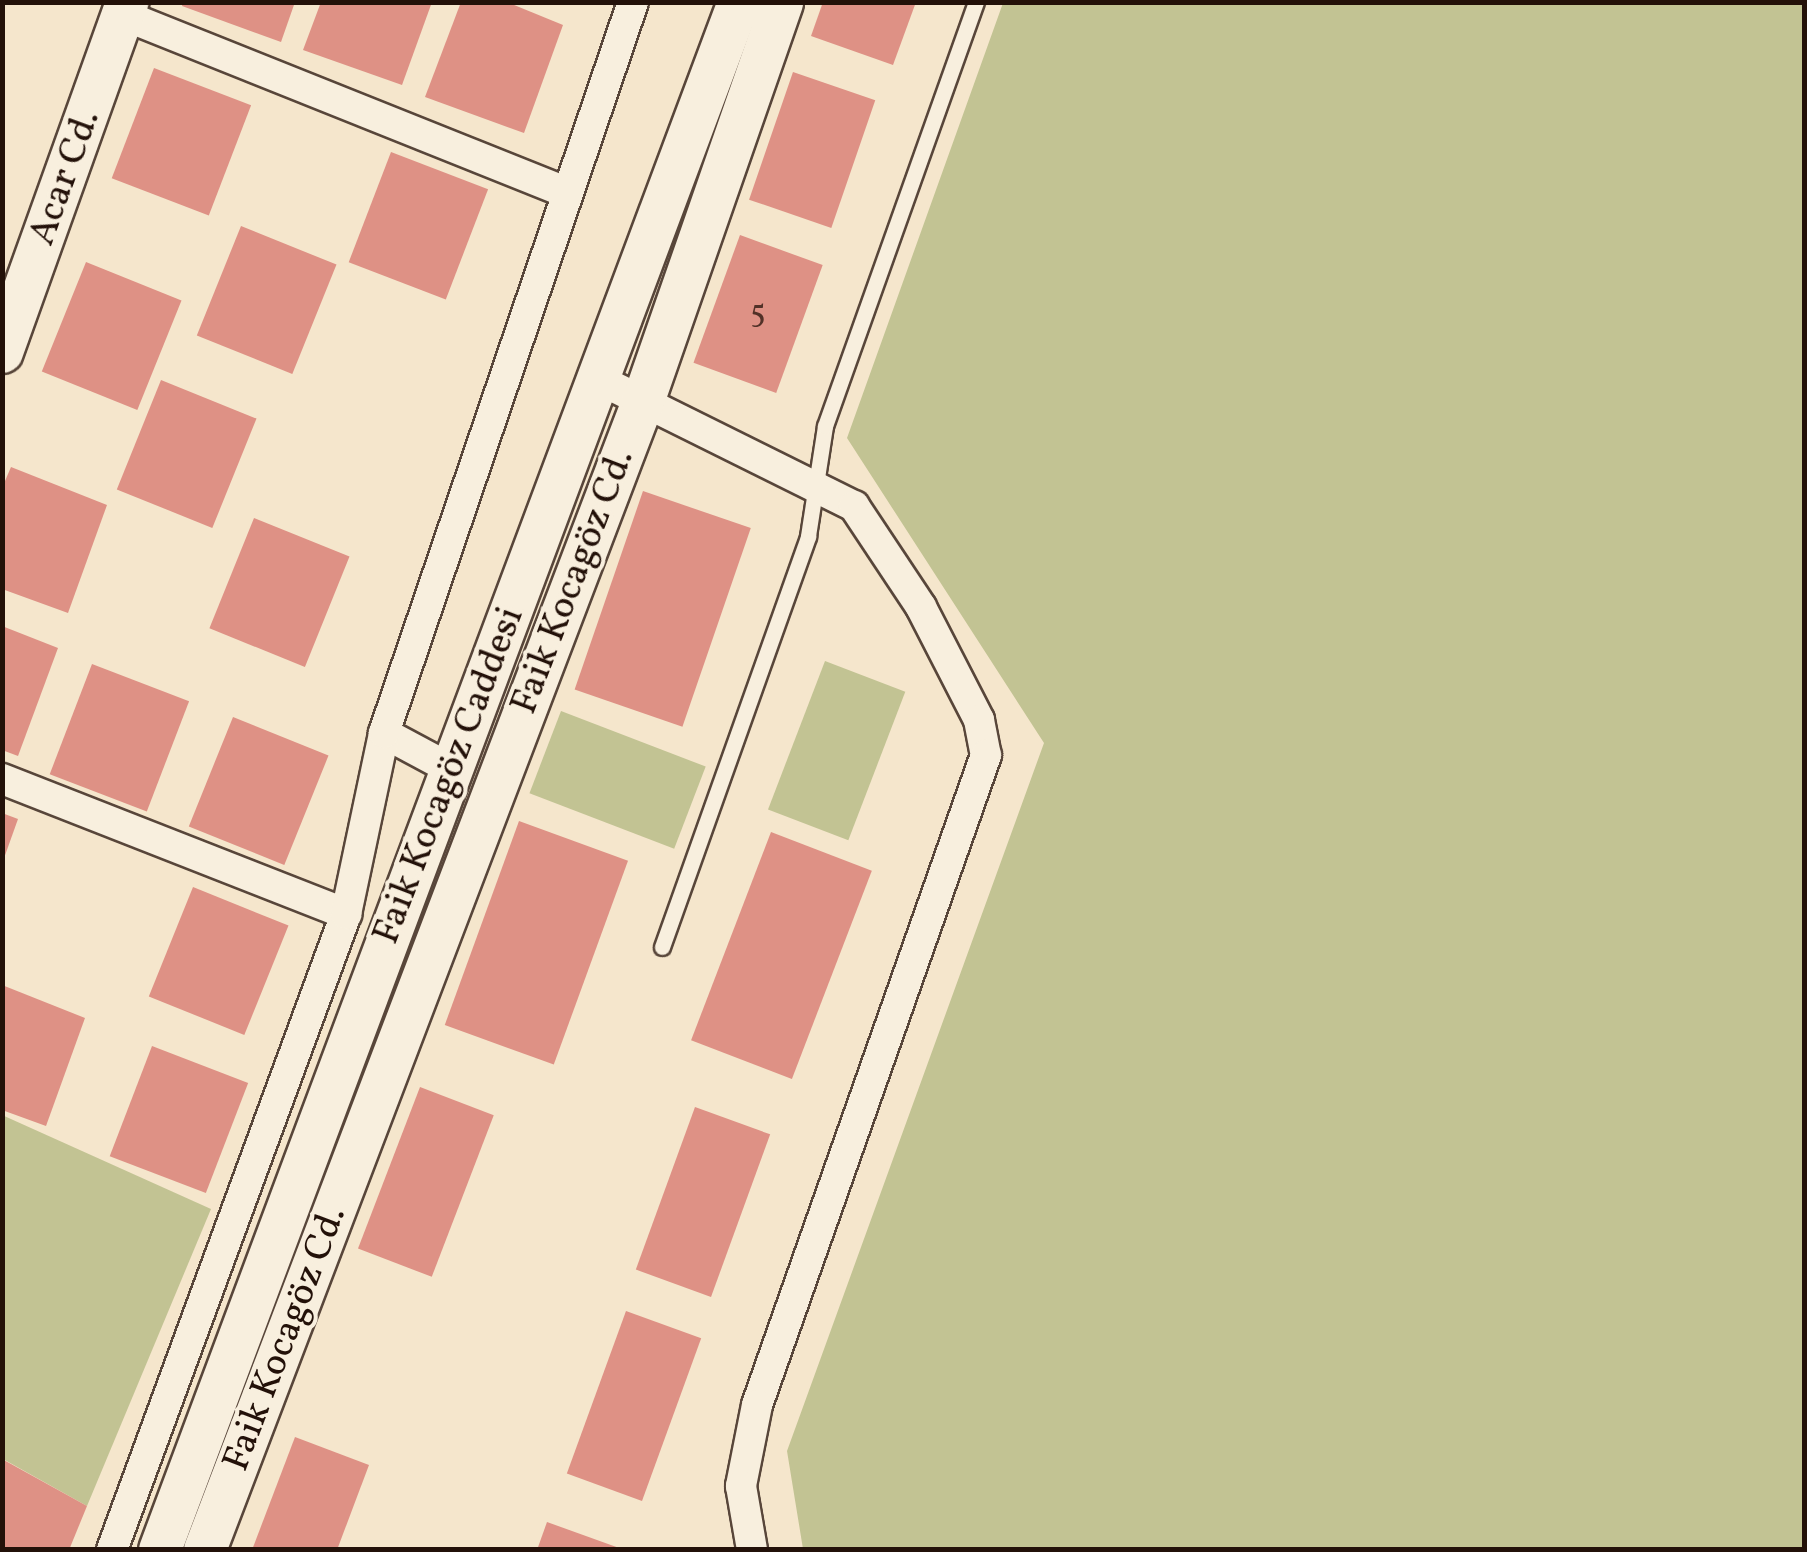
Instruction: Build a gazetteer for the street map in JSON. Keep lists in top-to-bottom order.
{
  "streets": {
    "street": ["Acar Cd.", "Faik Kocagöz Cd.", "Faik Kocagöz Caddesi"]
  },
  "house_numbers": ["5"]
}
